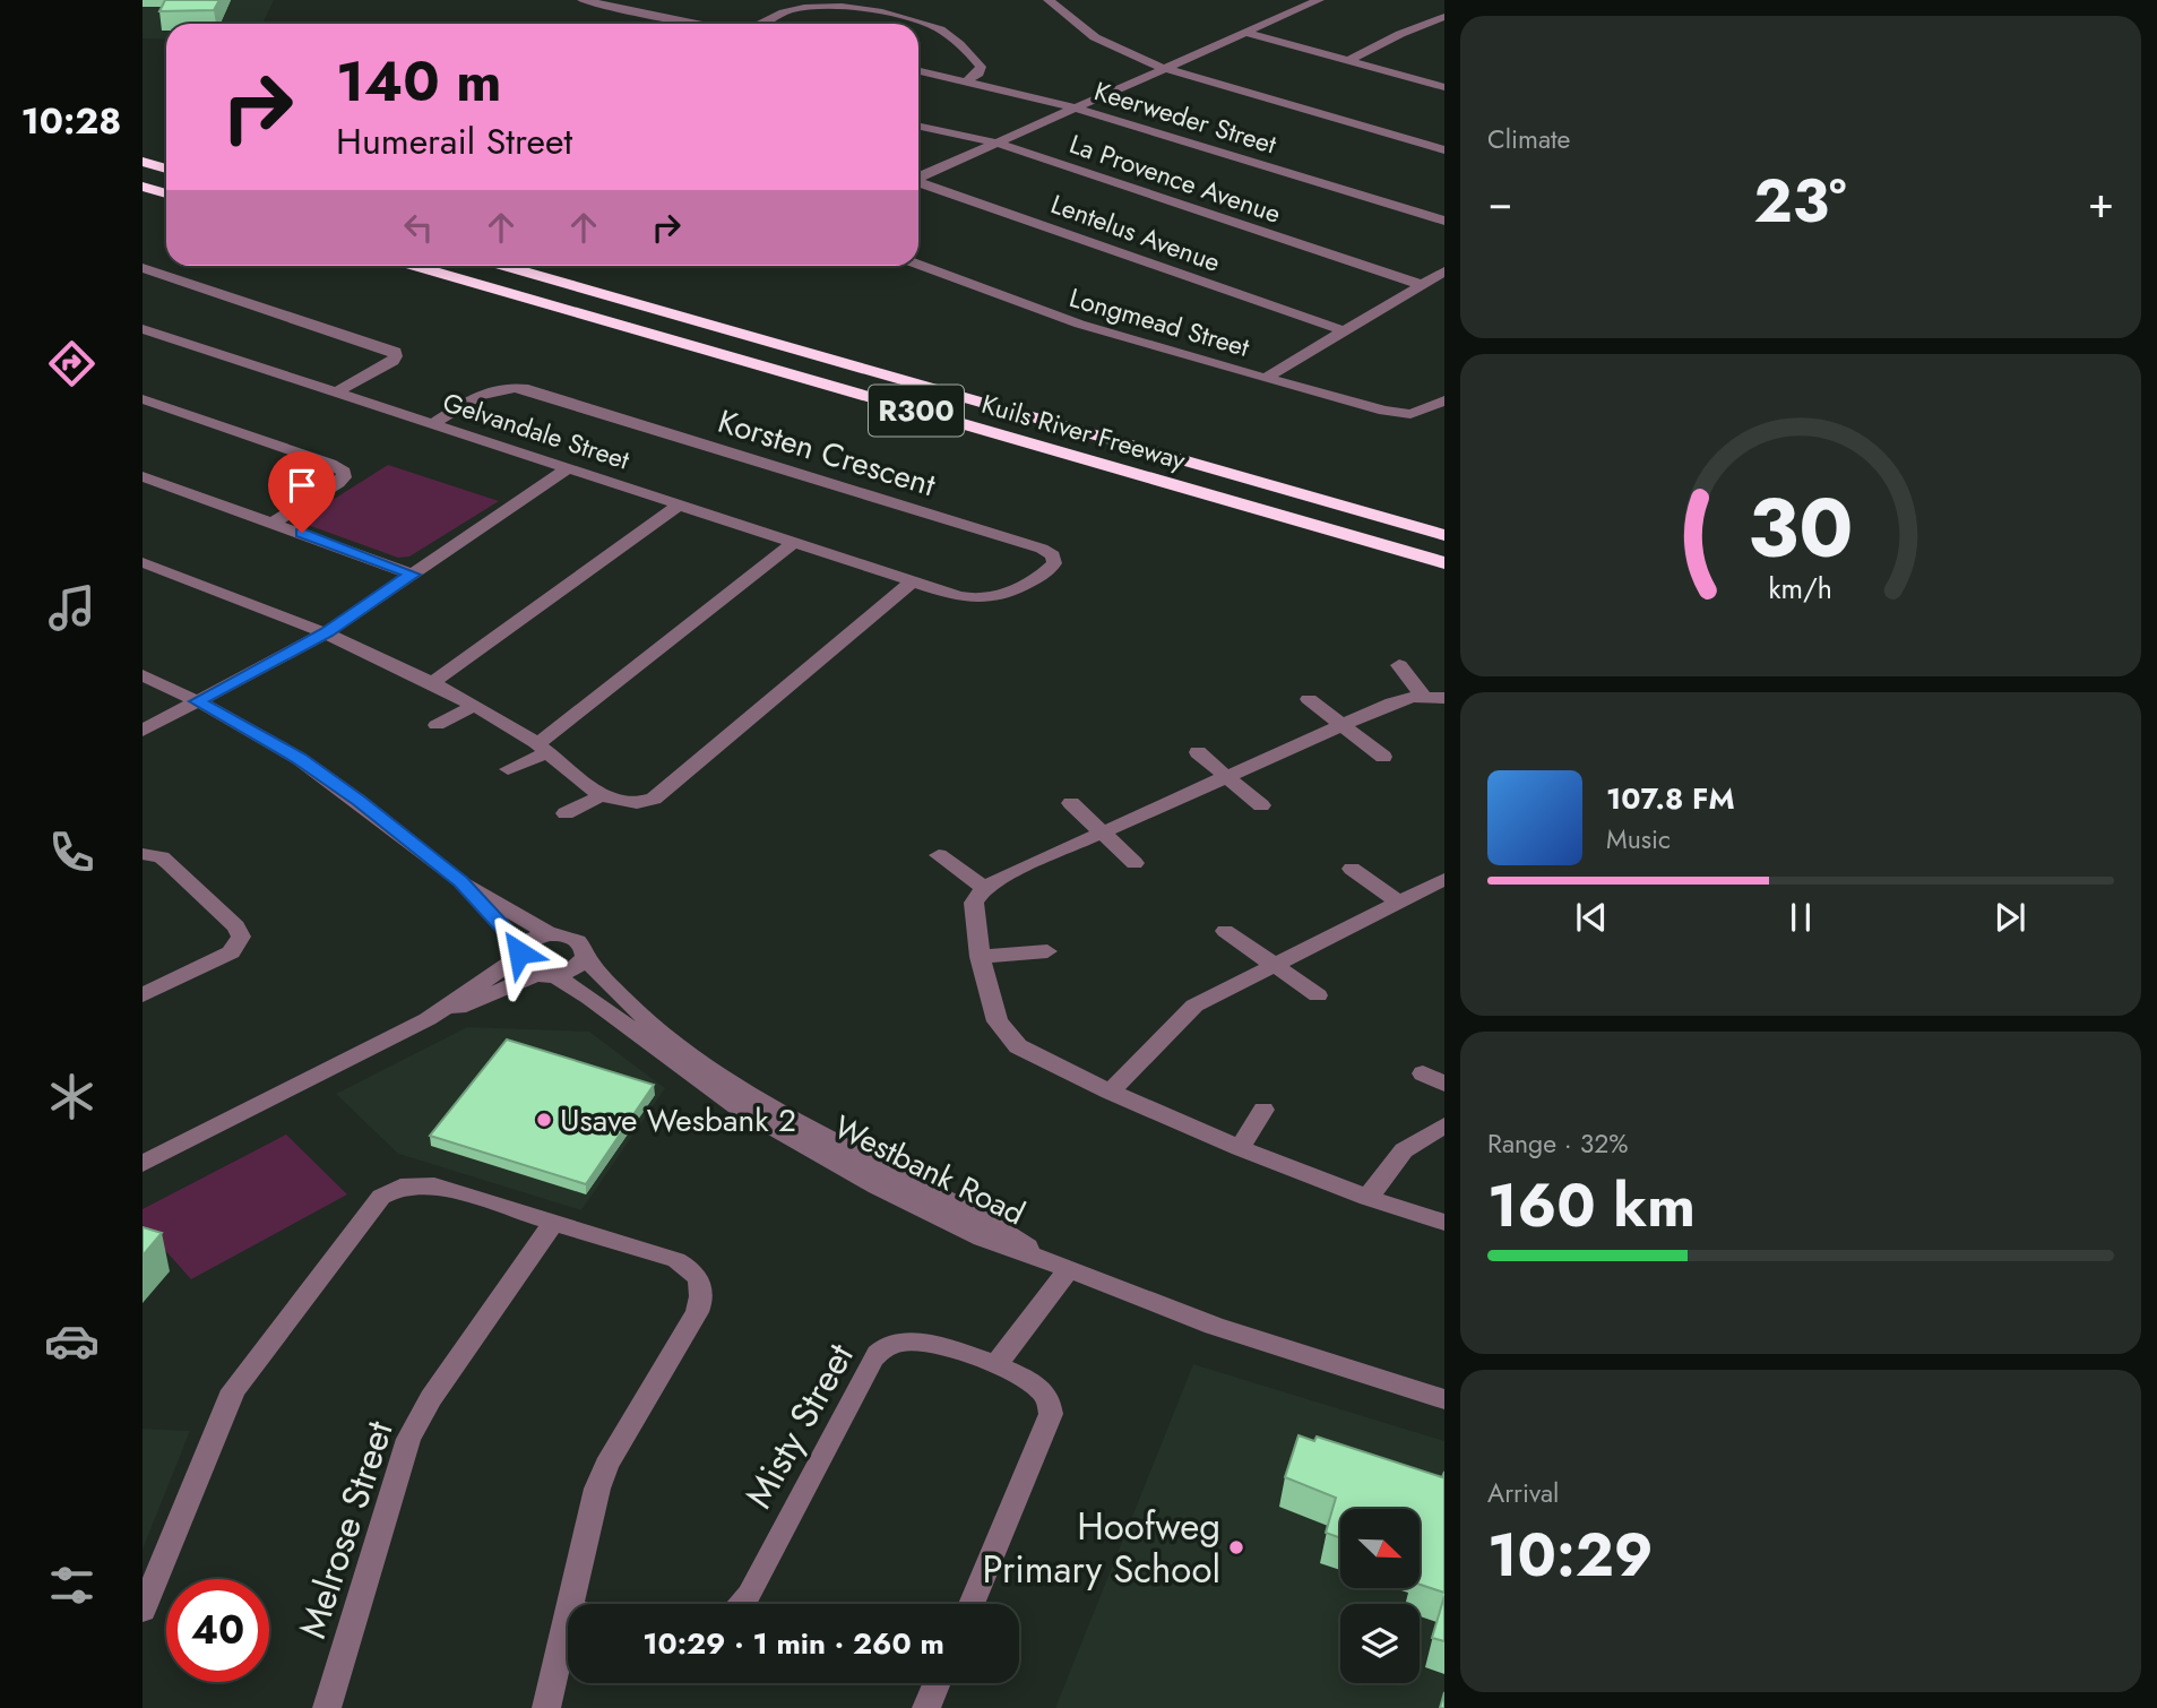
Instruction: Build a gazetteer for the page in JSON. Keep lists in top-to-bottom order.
{
  "streets": {
    "highway": ["R300", "Kuils River Freeway"],
    "street": [
      "Keerweder Street",
      "La Provence Avenue",
      "Lentelus Avenue",
      "Longmead Street",
      "Gelvandale Street",
      "Korsten Crescent",
      "Westbank Road",
      "Misty Street",
      "Melrose Street"
    ]
  },
  "crossings": [
    ["Gelvandale Street", "Korsten Crescent"]
  ],
  "places": ["Usave Wesbank 2", "Hoofweg Primary School"],
  "north": "bottom right",
  "page": {
    "tabs": "10:28",
    "tile": [
      "Climate",
      ["Range · 32%", "160 km"],
      ["Arrival", "10:29"]
    ],
    "turn": ["140 m", "Humerail Street"],
    "heat": ["−", "23°", "+"],
    "song": ["107.8 FM", "Music"],
    "limit": "40",
    "trip": "10:29 · 1 min · 260 m",
    "gauge": ["30", "km/h"]
  }
}
